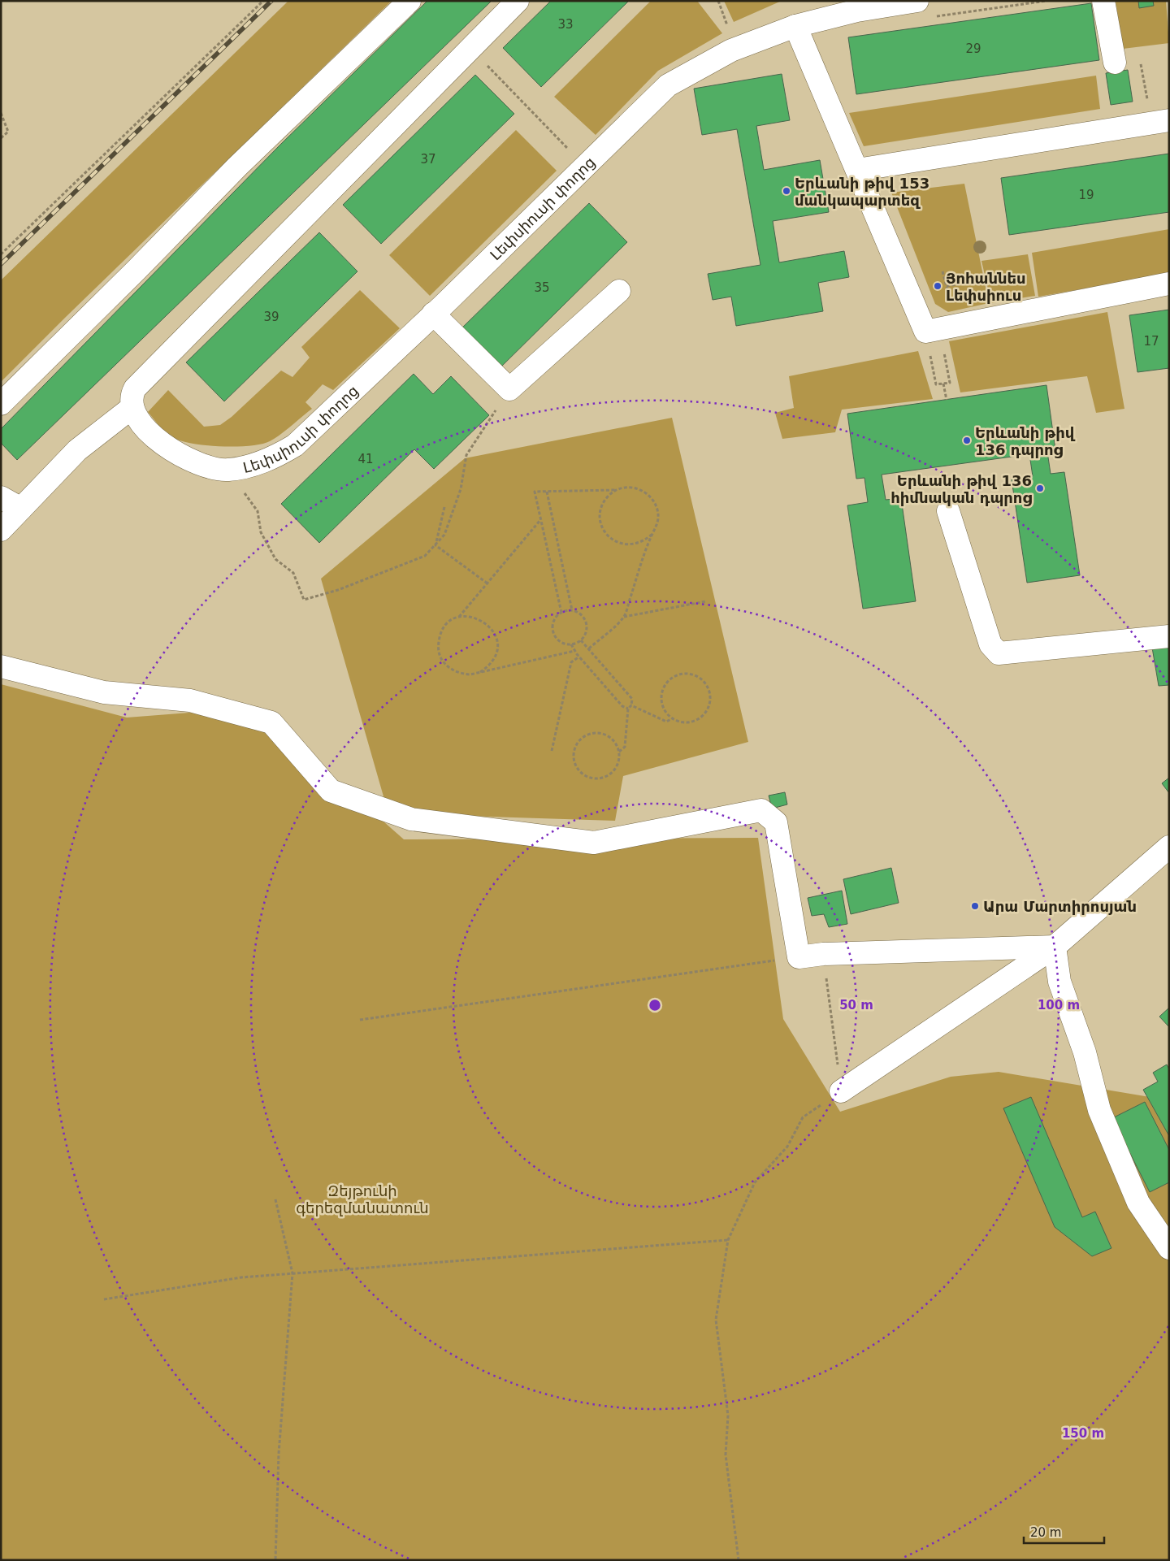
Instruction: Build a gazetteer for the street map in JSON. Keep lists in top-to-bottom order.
{
  "streets": {
    "street": ["Լեփսիուսի փողոց"]
  },
  "parks": ["Զեյթունի գերեզմանատուն"],
  "places": [
    "Երևանի թիվ 153 մանկապարտեզ",
    "Յոհաննես Լեփսիուս",
    "Երևանի թիվ 136 դպրոց",
    "Երևանի թիվ 136 հիմնական դպրոց",
    "Արա Մարտիրոսյան"
  ],
  "house_numbers": [
    "33",
    "29",
    "37",
    "19",
    "35",
    "39",
    "17",
    "41"
  ],
  "scale_bar": "20 m",
  "rings": ["50 m", "100 m", "150 m"]
}
